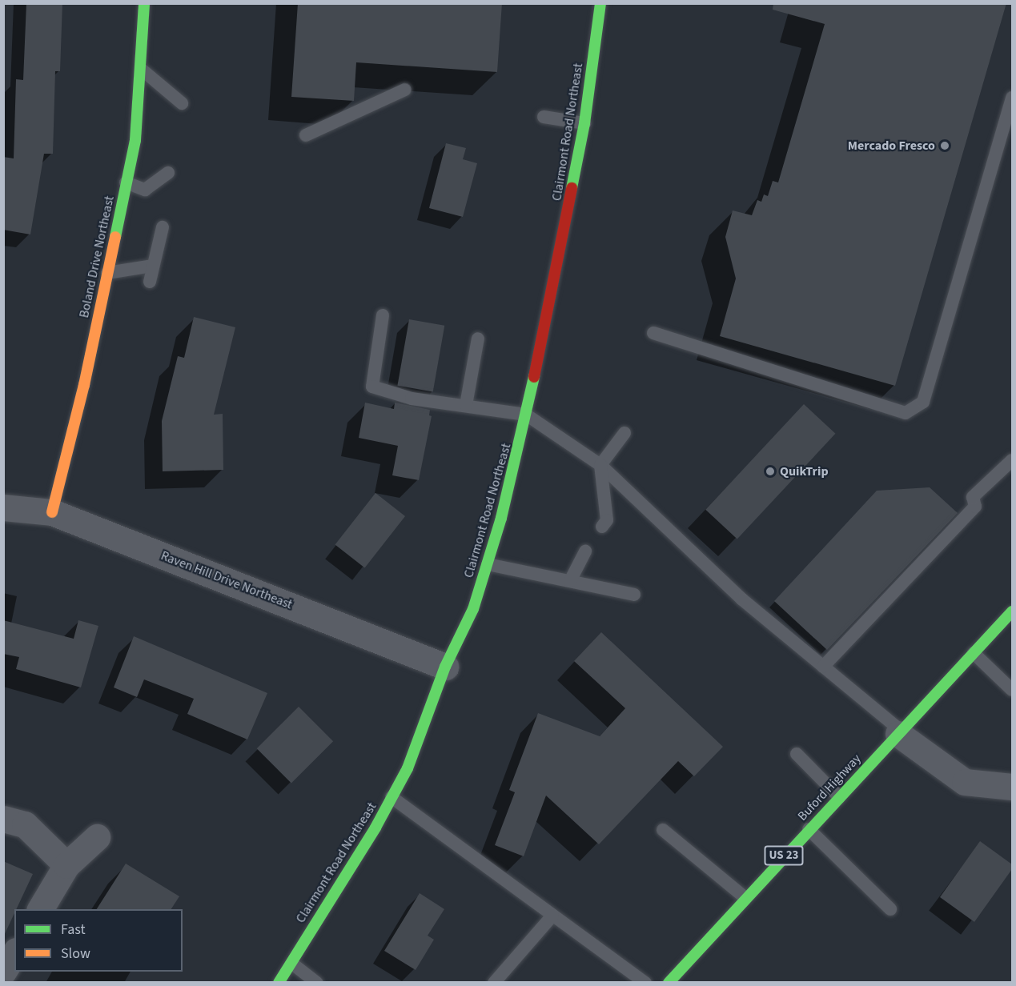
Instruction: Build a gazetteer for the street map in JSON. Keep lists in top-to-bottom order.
{
  "streets": {
    "main road": [
      "Clairmont Road Northeast",
      "Boland Drive Northeast",
      "Buford Highway",
      "US 23"
    ],
    "street": ["Raven Hill Drive Northeast"]
  },
  "crossings": [
    ["Clairmont Road Northeast", "Raven Hill Drive Northeast"],
    ["Boland Drive Northeast", "Raven Hill Drive Northeast"]
  ],
  "places": ["Mercado Fresco", "QuikTrip"],
  "legend": ["Fast", "Slow"]
}
